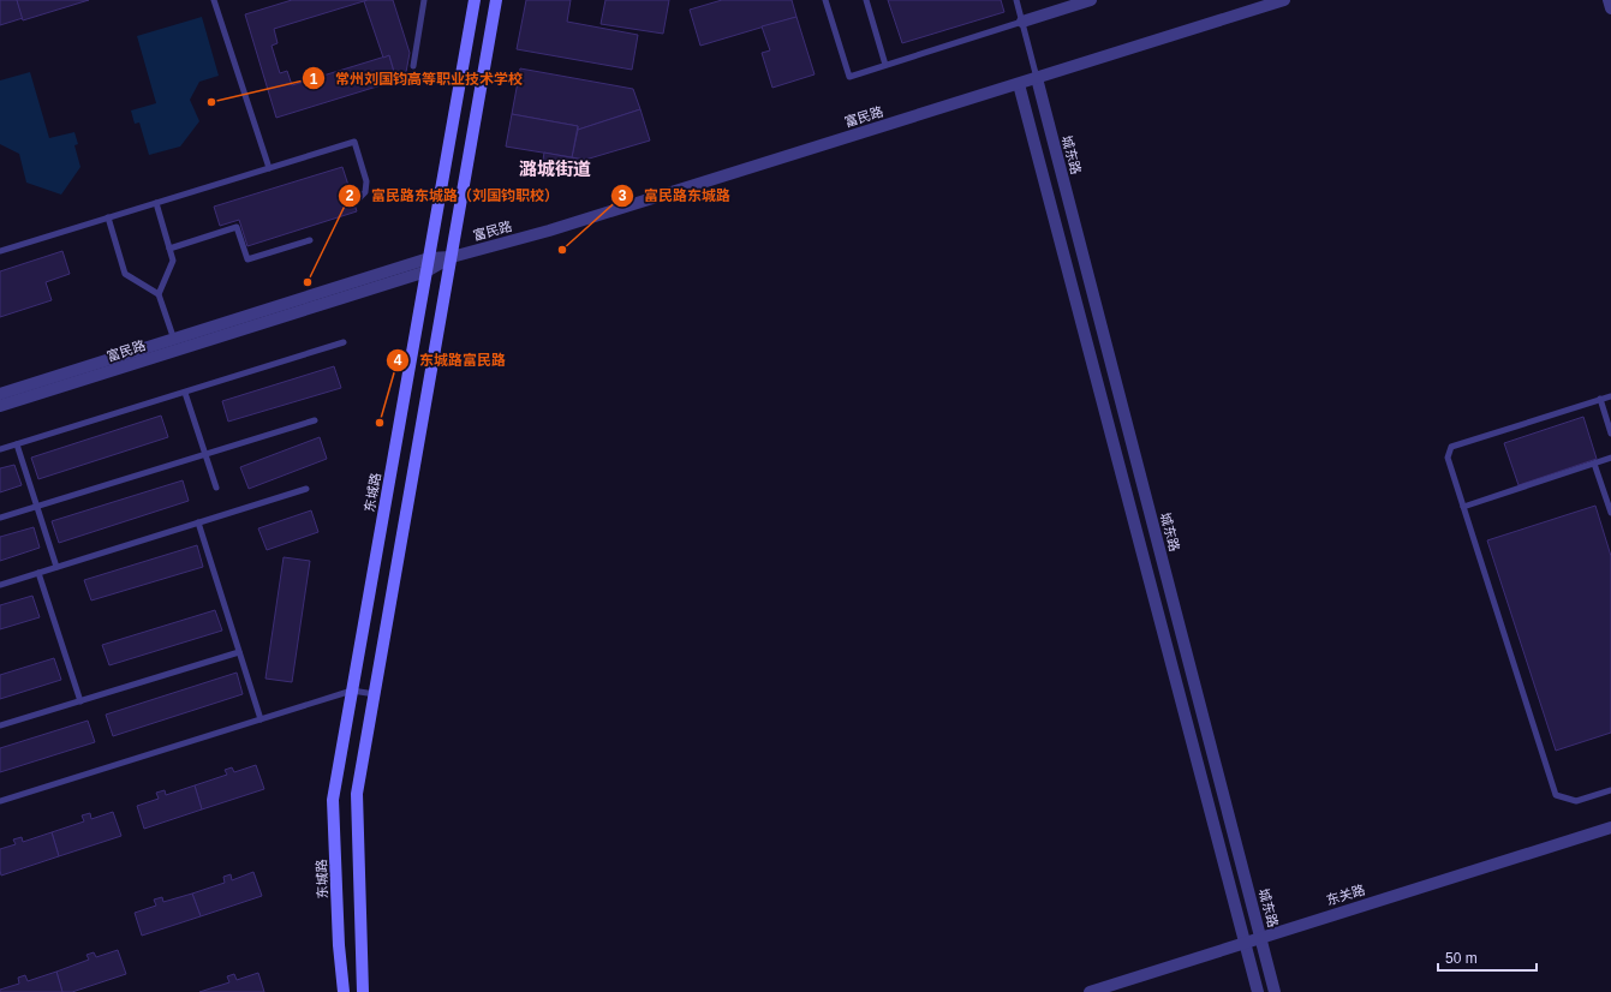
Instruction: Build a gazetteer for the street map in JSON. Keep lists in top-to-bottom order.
{
  "streets": {
    "main road": ["东城路"],
    "street": ["富民路", "城东路", "东关路"]
  },
  "crossings": [
    ["富民路", "城东路"],
    ["富民路", "东城路"],
    ["城东路", "东关路"]
  ],
  "districts": ["潞城街道"],
  "places": [
    "常州刘国钧高等职业技术学校",
    "富民路东城路",
    "富民路东城路（刘国钧职校）",
    "东城路富民路"
  ],
  "scale_bar": "50 m"
}
